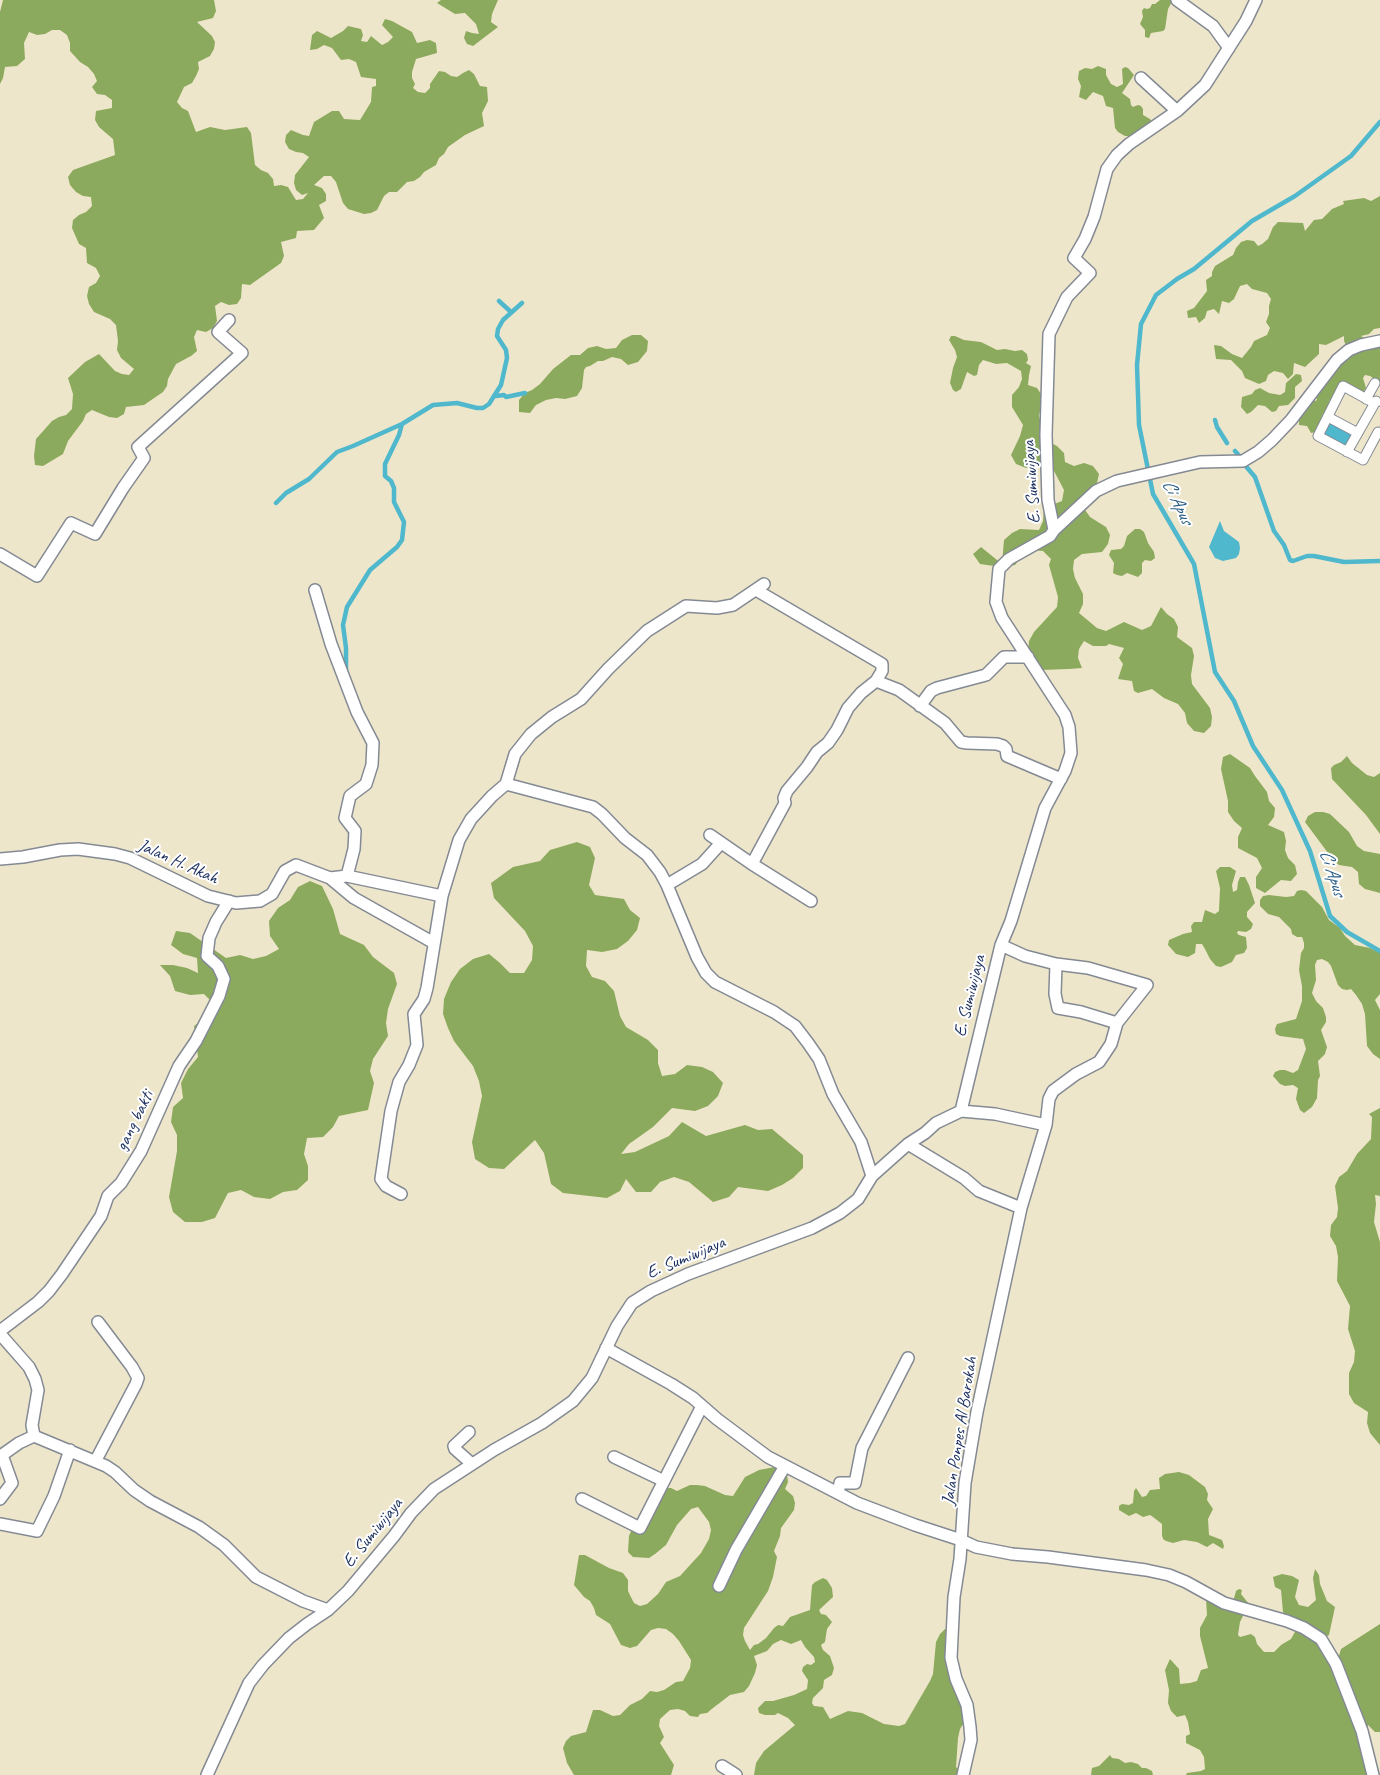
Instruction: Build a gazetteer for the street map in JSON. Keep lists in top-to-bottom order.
{
  "streets": {
    "street": [
      "E. Sumiwijaya",
      "Jalan H. Akah",
      "gang bakti",
      "Jalan Ponpes Al Barokah"
    ]
  },
  "crossings": [
    ["Jalan H. Akah", "gang bakti"]
  ],
  "water": ["Ci Apus"]
}
